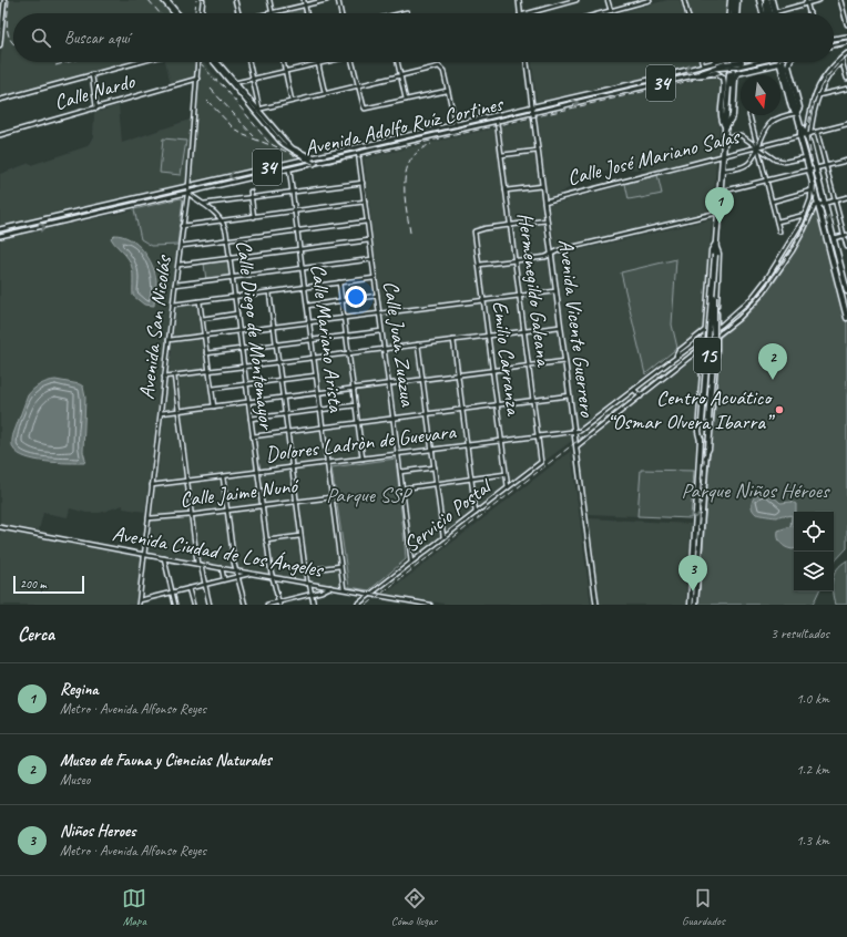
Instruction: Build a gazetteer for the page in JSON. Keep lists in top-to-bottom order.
{
  "streets": {
    "highway": ["15"],
    "main road": ["34", "Avenida Adolfo Ruíz Cortines", "Avenida Vicente Guerrero"],
    "street": [
      "Calle Nardo",
      "Calle José Mariano Salas",
      "Hermenegildo Galeana",
      "Avenida San Nicolás",
      "Calle Diego de Montemayor",
      "Calle Mariano Arista",
      "Calle Juan Zuazua",
      "Emilio Carranza",
      "Dolores Ladròn de Guevara",
      "Calle Jaime Nunó",
      "Servicio Postal",
      "Avenida Ciudad de Los Ángeles"
    ]
  },
  "crossings": [
    ["Calle Nardo", "Avenida San Nicolás"],
    ["Avenida Adolfo Ruíz Cortines", "Hermenegildo Galeana"],
    ["Avenida Adolfo Ruíz Cortines", "Avenida San Nicolás"],
    ["Avenida Adolfo Ruíz Cortines", "Avenida Vicente Guerrero"],
    ["Avenida Adolfo Ruíz Cortines", "Calle Diego de Montemayor"],
    ["Avenida Adolfo Ruíz Cortines", "Calle Mariano Arista"],
    ["Avenida Adolfo Ruíz Cortines", "Calle Juan Zuazua"],
    ["Calle José Mariano Salas", "Avenida Vicente Guerrero"],
    ["Calle José Mariano Salas", "15"],
    ["Hermenegildo Galeana", "Emilio Carranza"],
    ["Hermenegildo Galeana", "Dolores Ladròn de Guevara"],
    ["Hermenegildo Galeana", "Servicio Postal"],
    ["Avenida San Nicolás", "Calle Diego de Montemayor"],
    ["Avenida San Nicolás", "Dolores Ladròn de Guevara"],
    ["Avenida San Nicolás", "Calle Jaime Nunó"],
    ["Avenida San Nicolás", "Avenida Ciudad de Los Ángeles"],
    ["Avenida Vicente Guerrero", "Dolores Ladròn de Guevara"],
    ["Calle Diego de Montemayor", "Dolores Ladròn de Guevara"],
    ["Calle Diego de Montemayor", "Calle Jaime Nunó"],
    ["Calle Diego de Montemayor", "Avenida Ciudad de Los Ángeles"],
    ["Calle Mariano Arista", "Dolores Ladròn de Guevara"],
    ["Calle Mariano Arista", "Calle Jaime Nunó"],
    ["Calle Mariano Arista", "Avenida Ciudad de Los Ángeles"],
    ["Calle Juan Zuazua", "Dolores Ladròn de Guevara"],
    ["Calle Juan Zuazua", "Servicio Postal"],
    ["Emilio Carranza", "Dolores Ladròn de Guevara"],
    ["Emilio Carranza", "Servicio Postal"],
    ["Servicio Postal", "Avenida Ciudad de Los Ángeles"]
  ],
  "parks": ["Parque Niños Héroes", "Parque SSP"],
  "places": ["Centro Acuático “Osmar Olvera Ibarra”"],
  "scale_bar": "200 m",
  "north": "bottom",
  "page": {
    "search": "Buscar aquí",
    "pins": ["1", "2", "3"],
    "scale": "200 m",
    "heading": ["Cerca", "3 resultados"],
    "list": [
      {
        "mark": "1",
        "name": "Regina",
        "note": "Metro · Avenida Alfonso Reyes",
        "value": "1.0 km"
      },
      {
        "mark": "2",
        "name": "Museo de Fauna y Ciencias Naturales",
        "note": "Museo",
        "value": "1.2 km"
      },
      {
        "mark": "3",
        "name": "Niños Heroes",
        "note": "Metro · Avenida Alfonso Reyes",
        "value": "1.3 km"
      }
    ],
    "nav": ["Mapa", "Cómo llegar", "Guardados"]
  }
}
